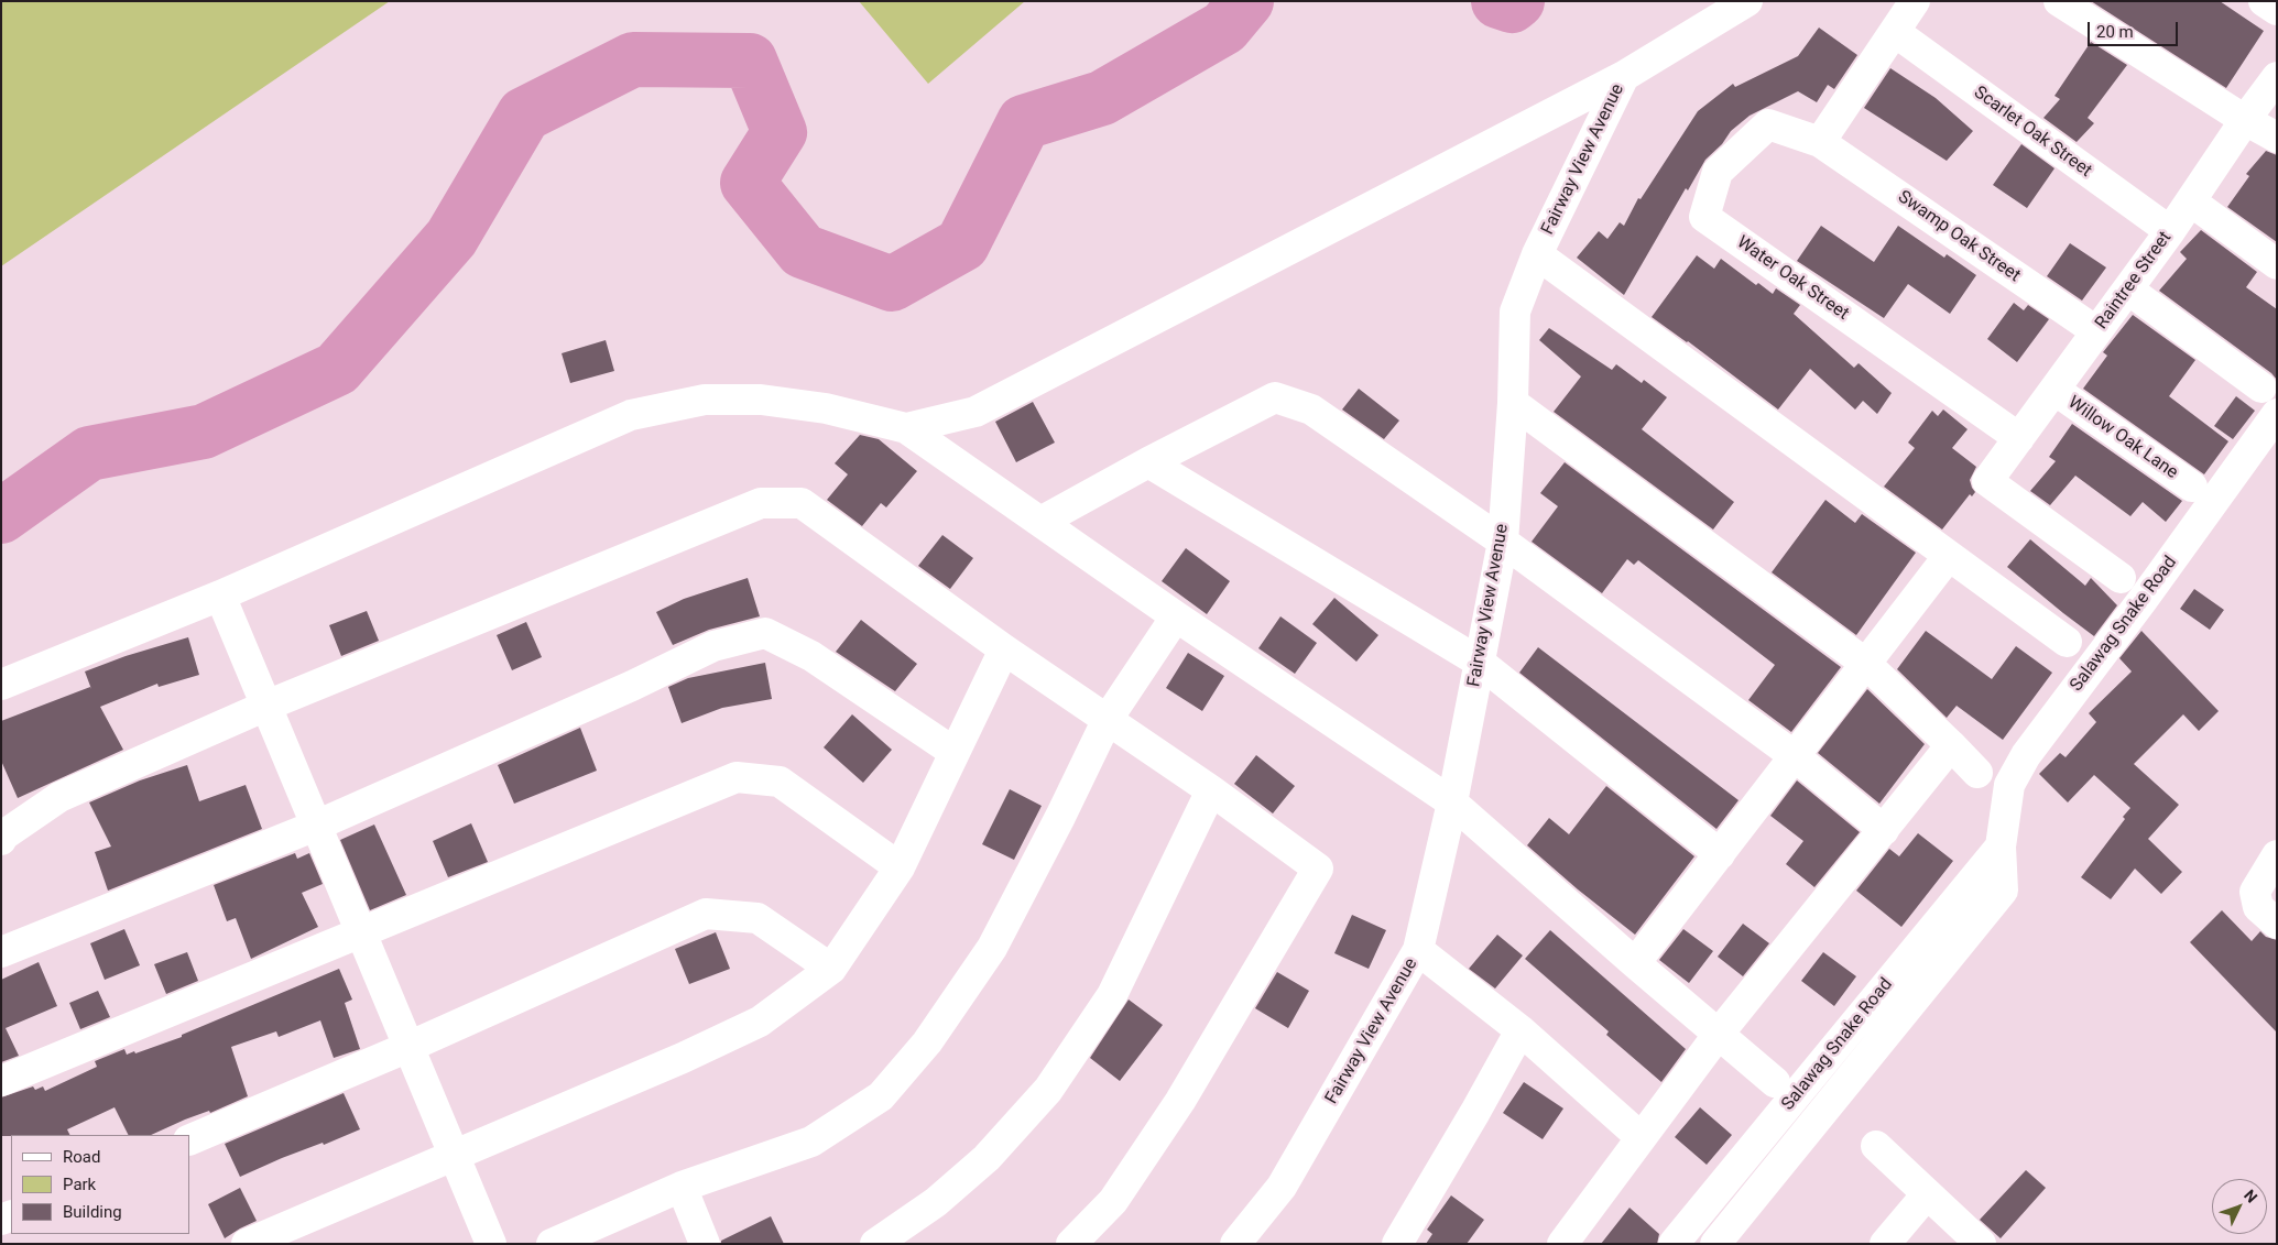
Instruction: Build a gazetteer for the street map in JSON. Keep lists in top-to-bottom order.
{
  "streets": {
    "street": [
      "Scarlet Oak Street",
      "Fairway View Avenue",
      "Swamp Oak Street",
      "Water Oak Street",
      "Raintree Street",
      "Willow Oak Lane",
      "Salawag Snake Road"
    ]
  },
  "crossings": [
    ["Scarlet Oak Street", "Raintree Street"],
    ["Swamp Oak Street", "Water Oak Street"],
    ["Swamp Oak Street", "Raintree Street"],
    ["Water Oak Street", "Raintree Street"],
    ["Raintree Street", "Willow Oak Lane"]
  ],
  "legend": ["Road", "Park", "Building"],
  "scale_bar": "20 m",
  "north": "top right"
}
